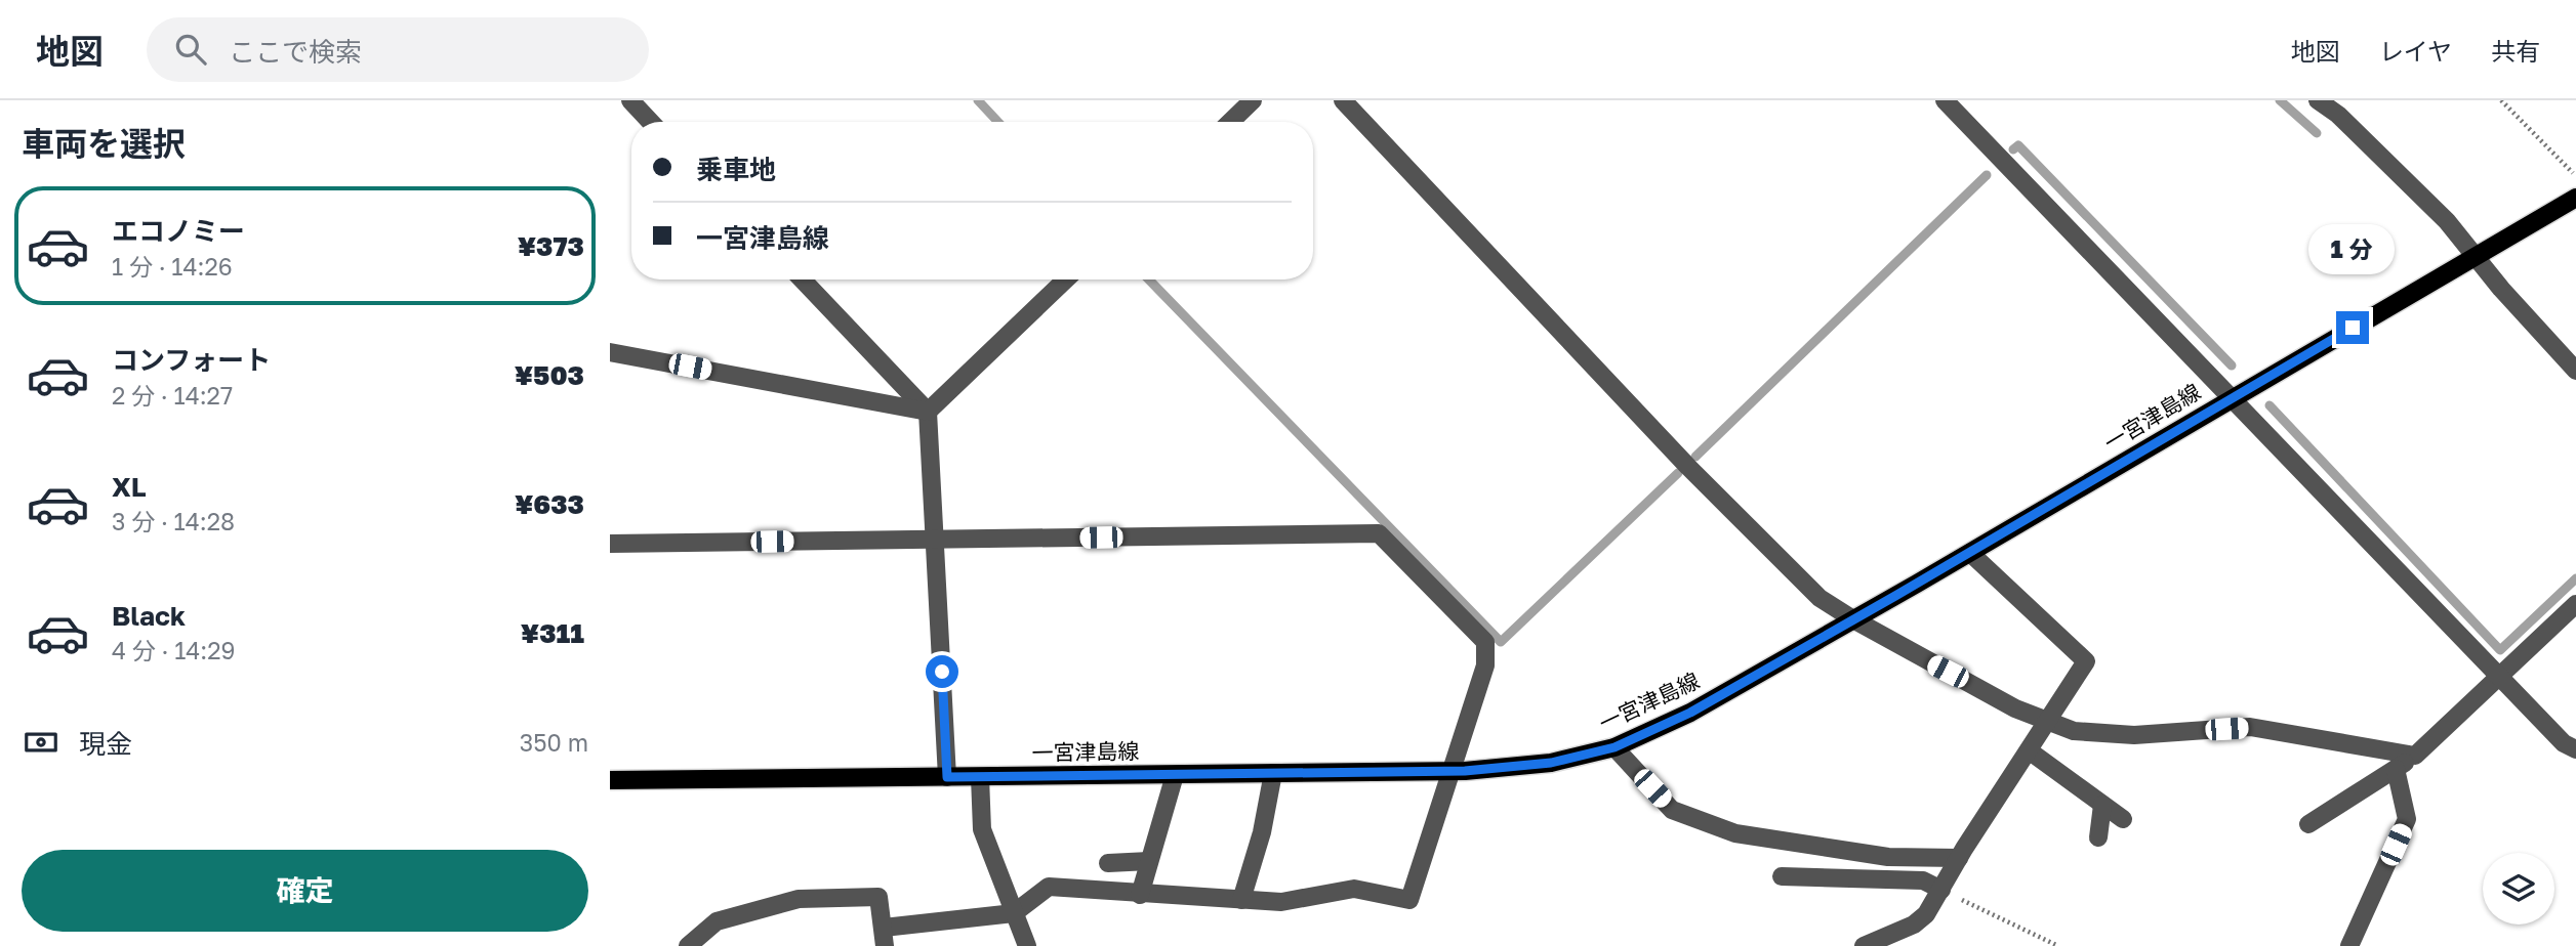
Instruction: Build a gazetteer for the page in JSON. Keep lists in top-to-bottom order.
{
  "streets": {
    "main road": ["一宮津島線"]
  },
  "page": {
    "header": "地図",
    "search": "ここで検索",
    "nav": ["地図", "レイヤ", "共有"],
    "heading": "車両を選択",
    "banner": ["乗車地", "一宮津島線"],
    "list": [
      {
        "name": "エコノミー",
        "note": "1 分 · 14:26",
        "value": "¥373"
      },
      {
        "name": "コンフォート",
        "note": "2 分 · 14:27",
        "value": "¥503"
      },
      {
        "name": "XL",
        "note": "3 分 · 14:28",
        "value": "¥633"
      },
      {
        "name": "Black",
        "note": "4 分 · 14:29",
        "value": "¥311"
      }
    ],
    "bubble": "1 分",
    "pay": ["現金", "350 m"],
    "buttons": "確定"
  }
}
